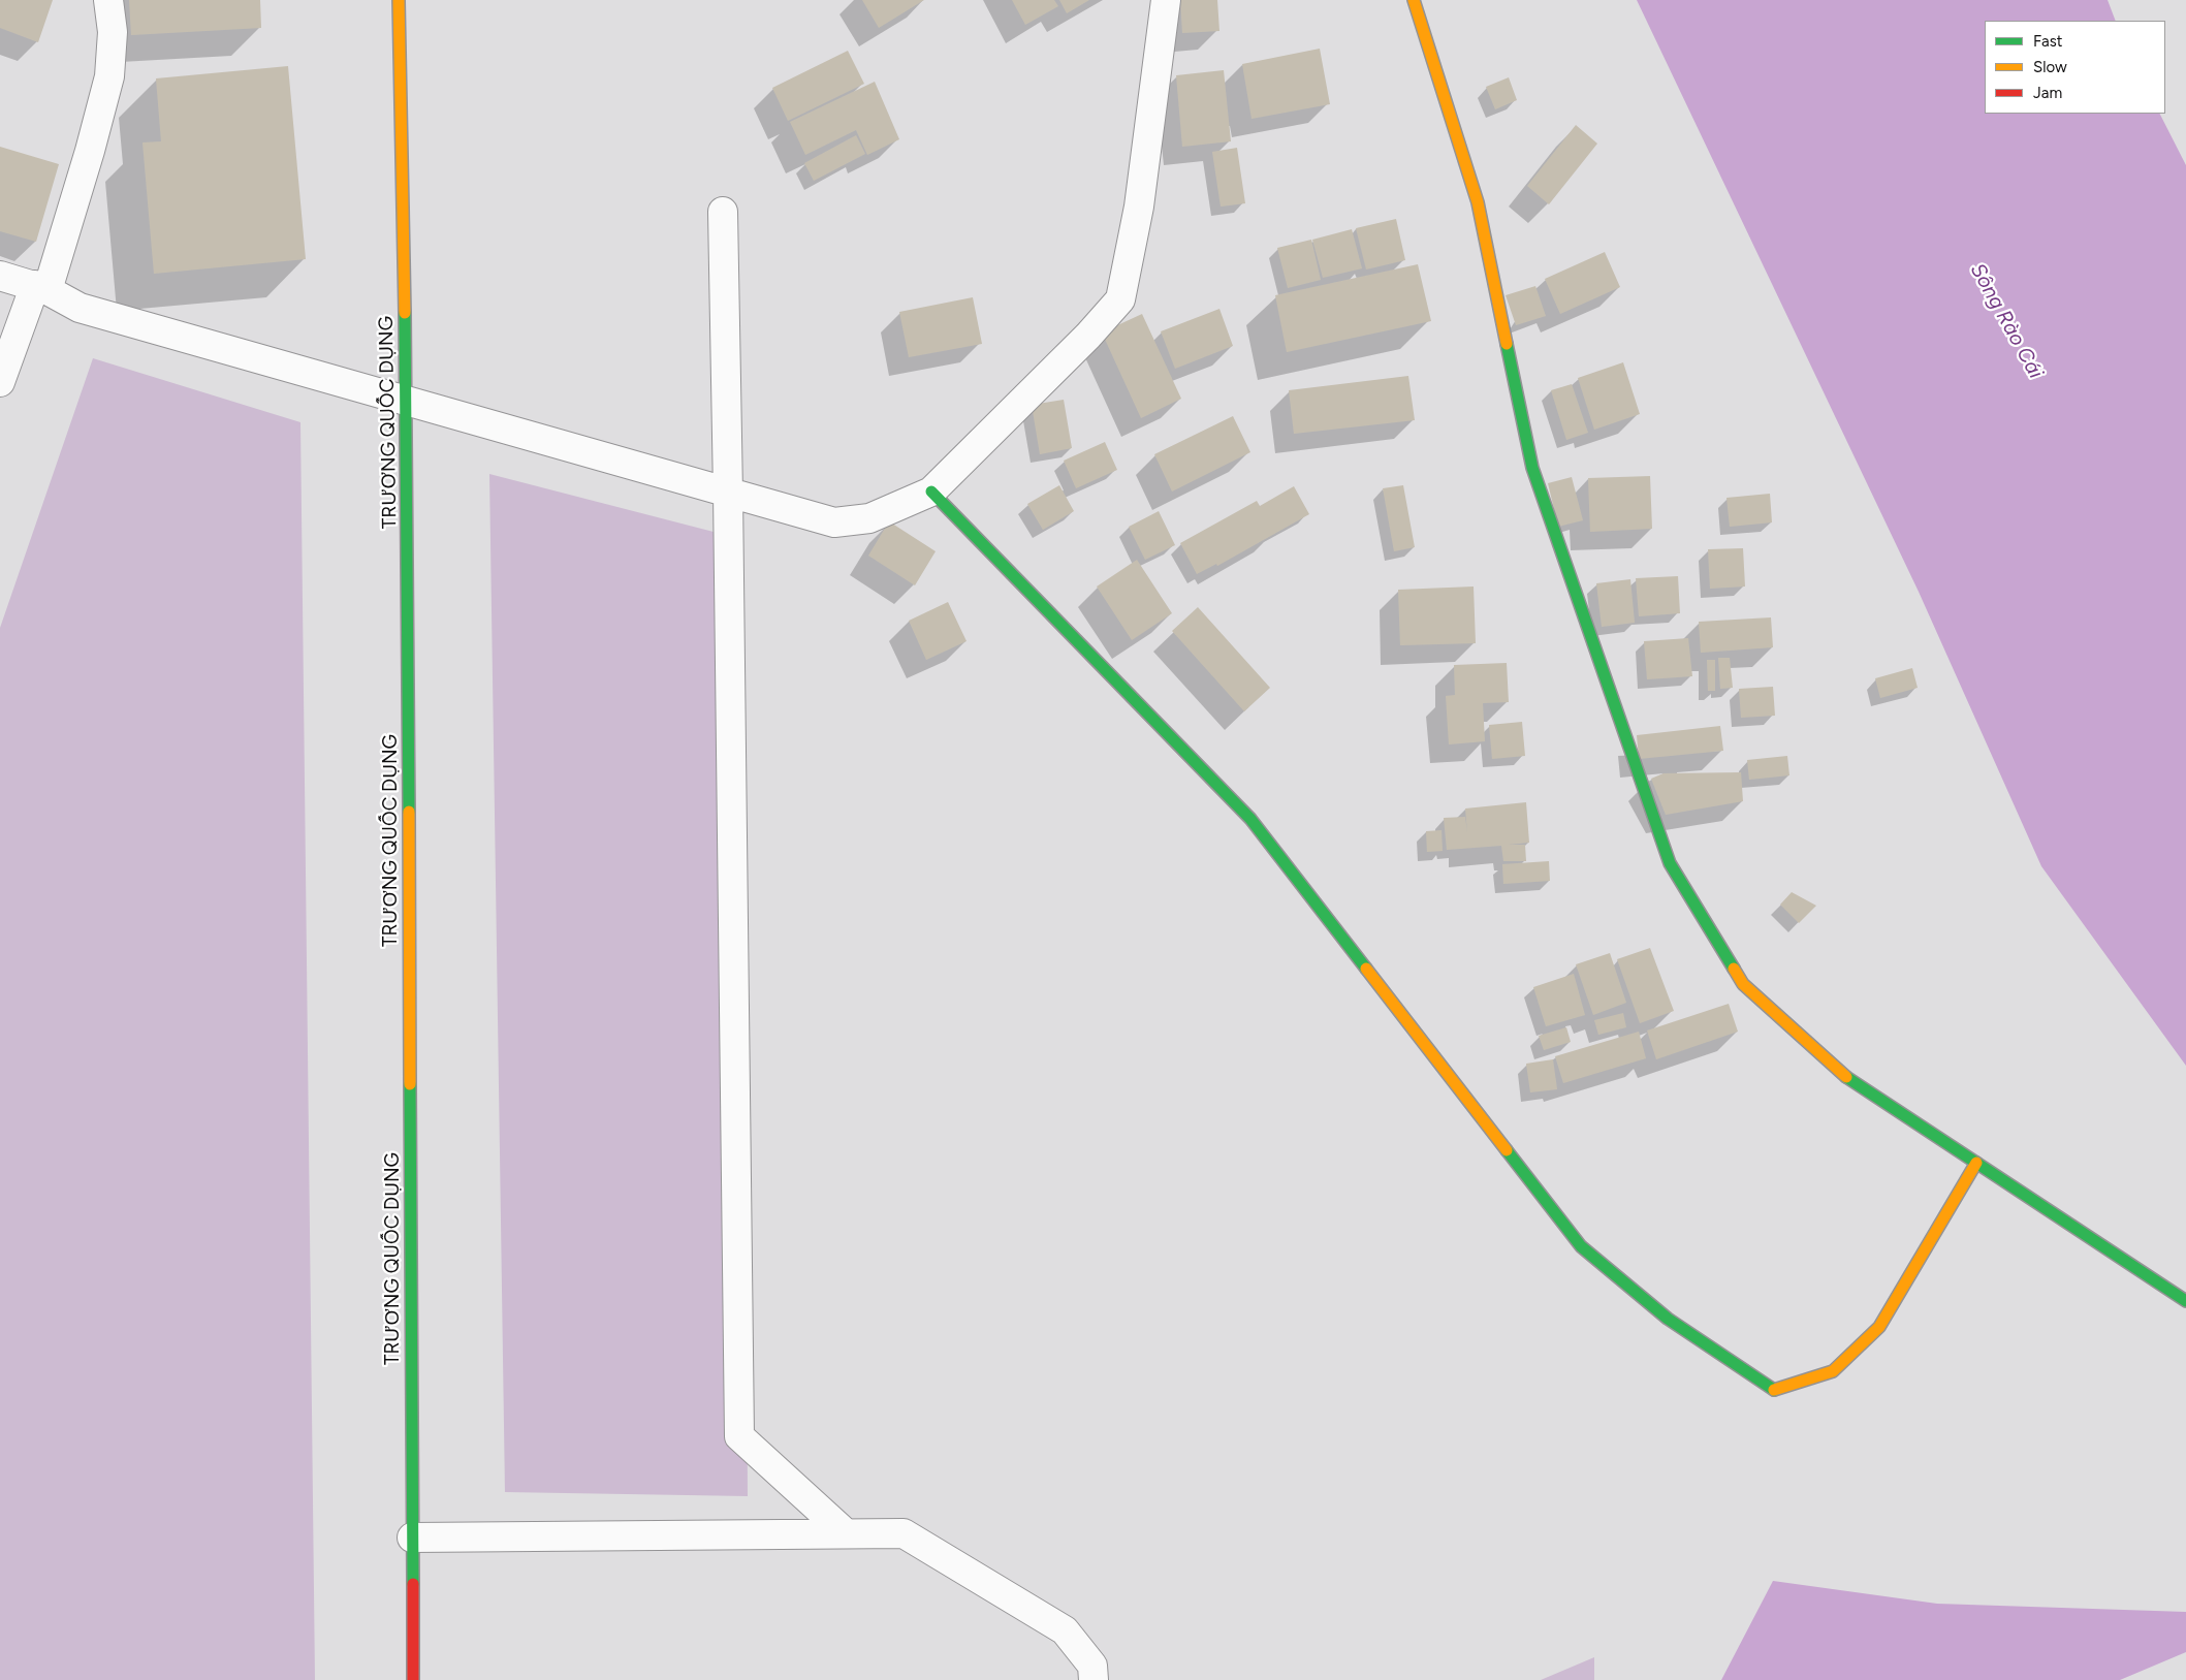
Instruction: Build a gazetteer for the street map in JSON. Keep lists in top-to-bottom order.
{
  "streets": {
    "street": ["TRƯƠNG QUỐC DỤNG"]
  },
  "water": ["Sông Rào Cái"],
  "legend": ["Fast", "Slow", "Jam"]
}
